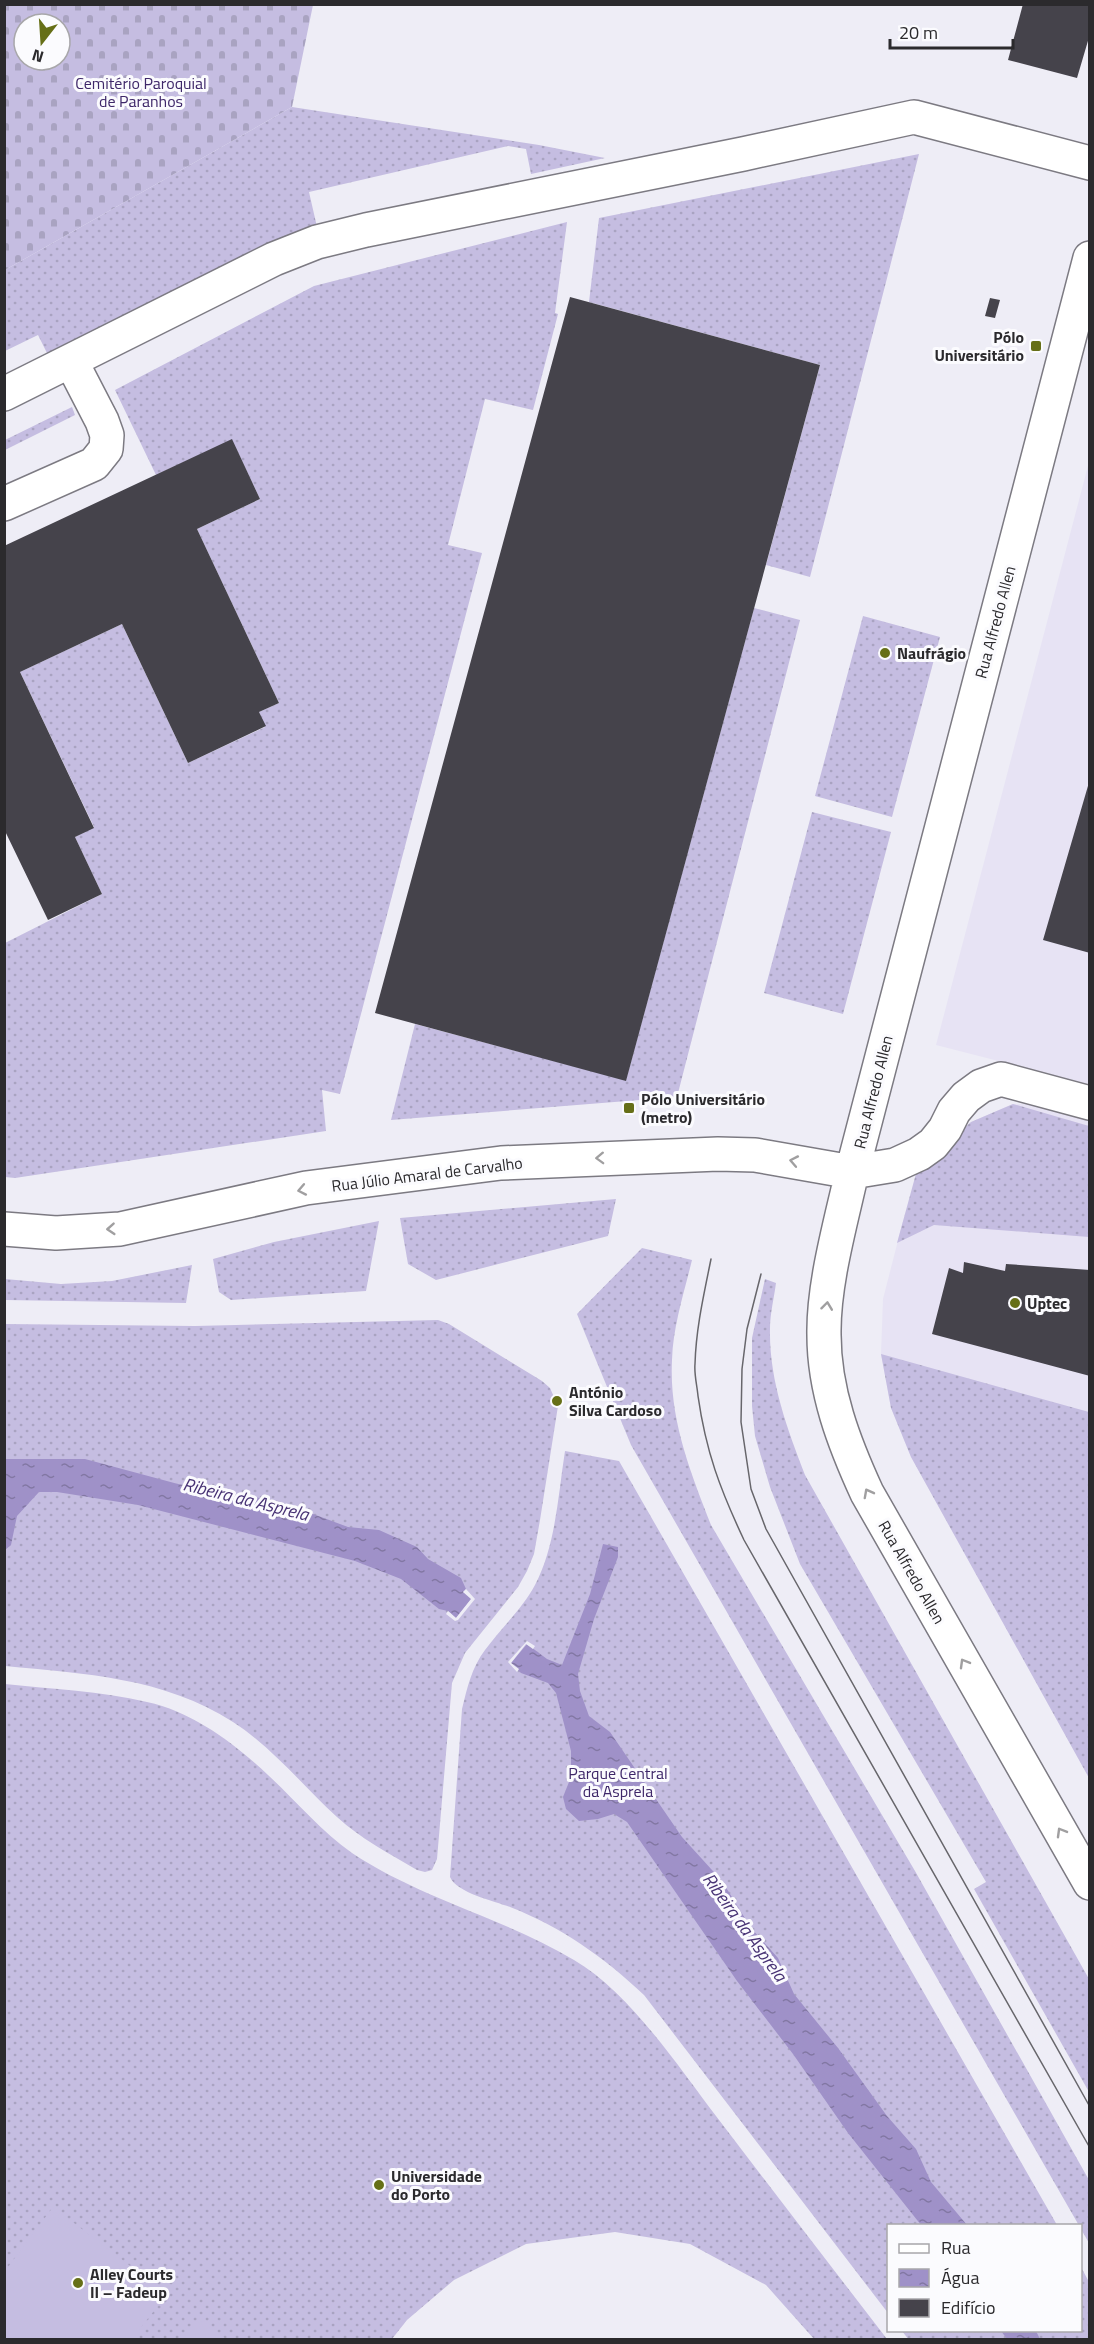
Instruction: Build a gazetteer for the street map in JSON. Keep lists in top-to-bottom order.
{
  "streets": {
    "street": ["Rua Alfredo Allen", "Rua Júlio Amaral de Carvalho"]
  },
  "crossings": [
    ["Rua Alfredo Allen", "Rua Júlio Amaral de Carvalho"]
  ],
  "one_way": ["Rua Alfredo Allen", "Rua Júlio Amaral de Carvalho"],
  "water": ["Ribeira da Asprela"],
  "parks": ["Cemitério Paroquial de Paranhos", "Parque Central da Asprela"],
  "places": {
    "transit": ["Pólo Universitário", "Pólo Universitário (metro)"],
    "other": [
      "Naufrágio",
      "Uptec",
      "António Silva Cardoso",
      "Universidade do Porto",
      "Alley Courts II – Fadeup"
    ]
  },
  "legend": ["Rua", "Água", "Edifício"],
  "scale_bar": "20 m",
  "north": "bottom"
}
